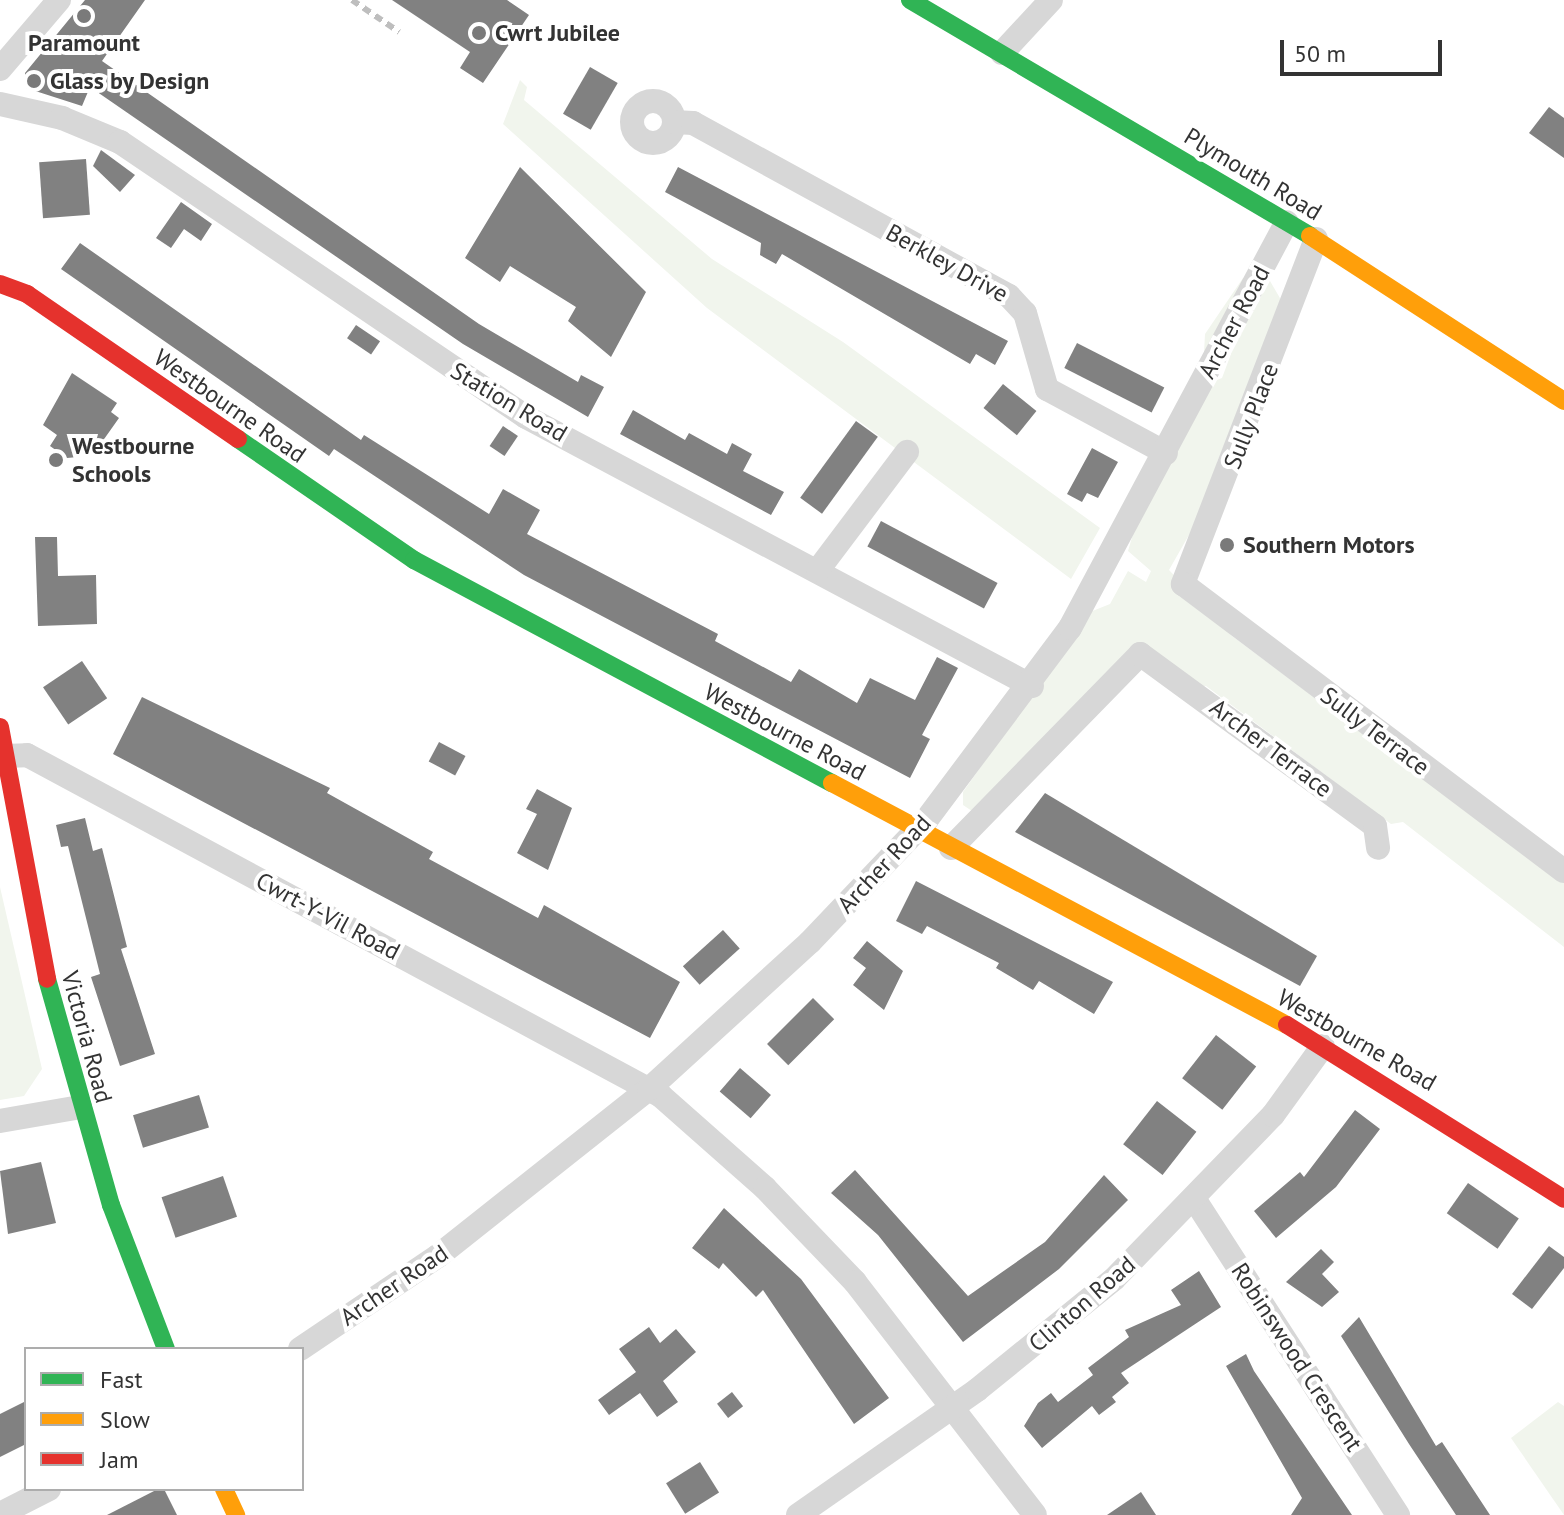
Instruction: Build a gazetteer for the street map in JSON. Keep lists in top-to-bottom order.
{
  "streets": {
    "street": [
      "Plymouth Road",
      "Berkley Drive",
      "Archer Road",
      "Station Road",
      "Westbourne Road",
      "Sully Place",
      "Sully Terrace",
      "Archer Terrace",
      "Cwrt-Y-Vil Road",
      "Victoria Road",
      "Clinton Road",
      "Robinswood Crescent"
    ]
  },
  "crossings": [
    ["Plymouth Road", "Archer Road"],
    ["Plymouth Road", "Sully Place"],
    ["Berkley Drive", "Archer Road"],
    ["Archer Road", "Station Road"],
    ["Archer Road", "Westbourne Road"],
    ["Archer Road", "Cwrt-Y-Vil Road"],
    ["Westbourne Road", "Archer Terrace"],
    ["Westbourne Road", "Clinton Road"],
    ["Sully Place", "Sully Terrace"],
    ["Cwrt-Y-Vil Road", "Victoria Road"],
    ["Cwrt-Y-Vil Road", "Clinton Road"],
    ["Clinton Road", "Robinswood Crescent"]
  ],
  "places": [
    "Paramount",
    "Cwrt Jubilee",
    "Glass by Design",
    "Westbourne Schools",
    "Southern Motors"
  ],
  "legend": ["Fast", "Slow", "Jam"],
  "scale_bar": "50 m"
}
